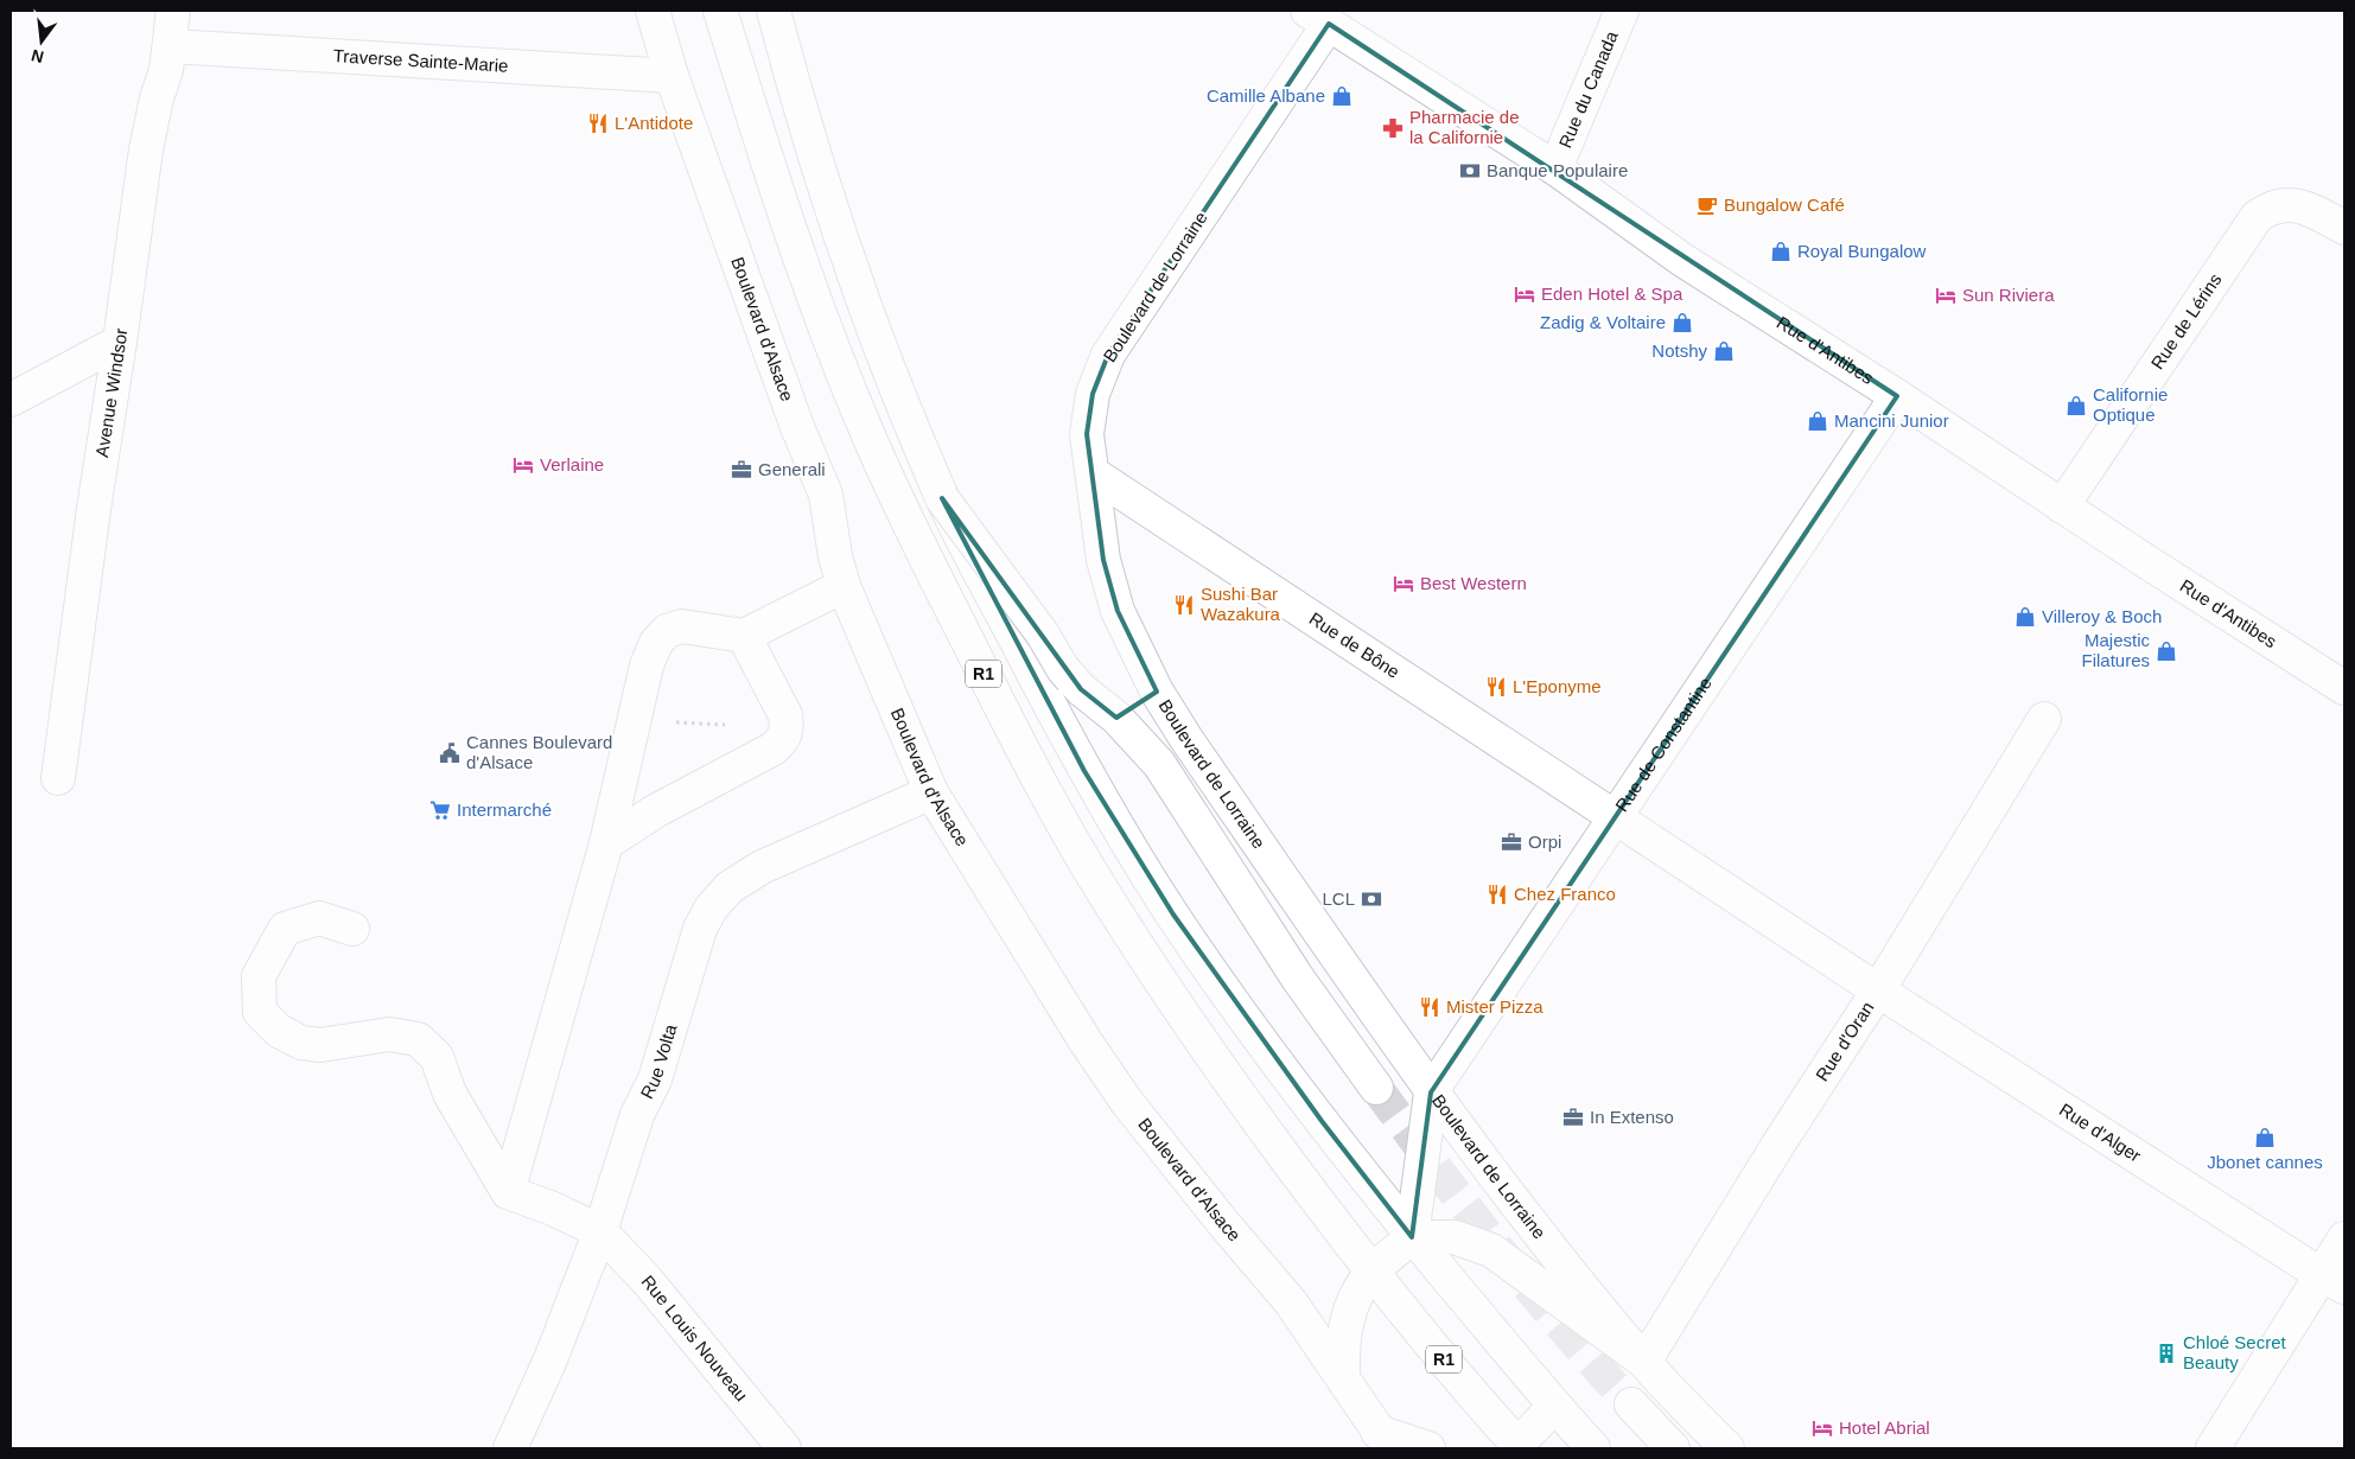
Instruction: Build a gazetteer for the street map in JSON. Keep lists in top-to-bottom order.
{
  "streets": {
    "main road": [
      "Traverse Sainte-Marie",
      "Rue du Canada",
      "Boulevard de Lorraine",
      "Rue de Lérins",
      "Boulevard d'Alsace",
      "Rue d'Antibes",
      "Avenue Windsor",
      "Rue de Bône",
      "R1",
      "Rue de Constantine",
      "Rue d'Oran",
      "Rue Volta",
      "Rue d'Alger",
      "Rue Louis Nouveau"
    ]
  },
  "crossings": [
    ["Traverse Sainte-Marie", "Boulevard d'Alsace"],
    ["Traverse Sainte-Marie", "Avenue Windsor"],
    ["Rue du Canada", "Rue d'Antibes"],
    ["Boulevard de Lorraine", "Rue d'Antibes"],
    ["Boulevard de Lorraine", "Rue de Bône"],
    ["Boulevard de Lorraine", "Rue de Constantine"],
    ["Boulevard de Lorraine", "Rue d'Oran"],
    ["Rue de Lérins", "Rue d'Antibes"],
    ["Boulevard d'Alsace", "Rue Volta"],
    ["Rue d'Antibes", "Rue de Constantine"],
    ["Rue de Bône", "Rue de Constantine"],
    ["Rue de Bône", "Rue d'Oran"],
    ["Rue de Bône", "Rue d'Alger"],
    ["Rue d'Oran", "Rue d'Alger"],
    ["Rue Volta", "Rue Louis Nouveau"]
  ],
  "places": {
    "shop": [
      "Camille Albane",
      "Royal Bungalow",
      "Zadig & Voltaire",
      "Notshy",
      "Californie Optique",
      "Mancini Junior",
      "Villeroy & Boch",
      "Majestic Filatures",
      "Jbonet cannes"
    ],
    "restaurant": [
      "L'Antidote",
      "Sushi Bar Wazakura",
      "L'Eponyme",
      "Chez Franco",
      "Mister Pizza"
    ],
    "pharmacy": ["Pharmacie de la Californie"],
    "bank": ["Banque Populaire", "LCL"],
    "cafe": ["Bungalow Café"],
    "hotel": [
      "Eden Hotel & Spa",
      "Sun Riviera",
      "Verlaine",
      "Best Western",
      "Hotel Abrial"
    ],
    "office": ["Generali", "Orpi", "In Extenso"],
    "public building": ["Cannes Boulevard d'Alsace"],
    "supermarket": ["Intermarché"],
    "building": ["Chloé Secret Beauty"]
  },
  "north": "bottom"
}
